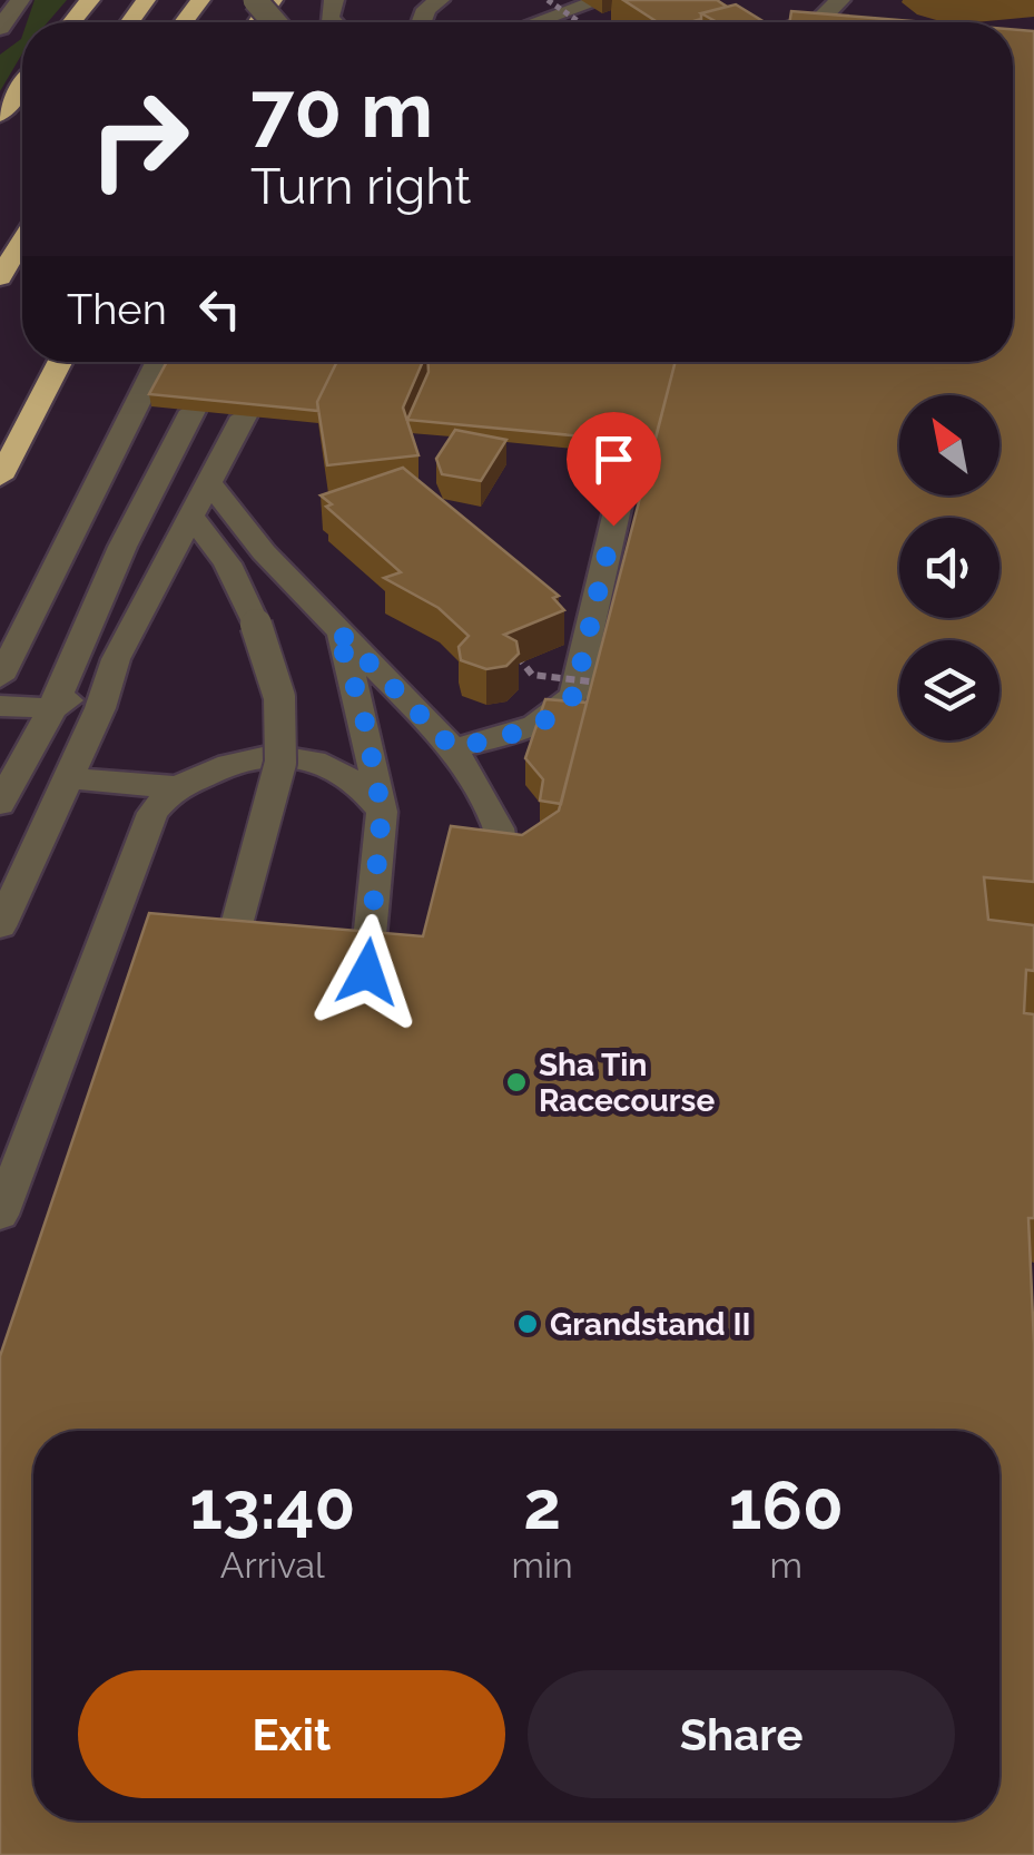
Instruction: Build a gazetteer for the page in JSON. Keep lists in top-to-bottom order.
{
  "places": ["Sha Tin Racecourse", "Grandstand II"],
  "north": "top left",
  "page": {
    "turn": ["70 m", "Turn right"],
    "then": "Then",
    "eta": [
      "13:40",
      "Arrival",
      "2",
      "min",
      "160",
      "m"
    ],
    "buttons": ["Exit", "Share"]
  }
}
